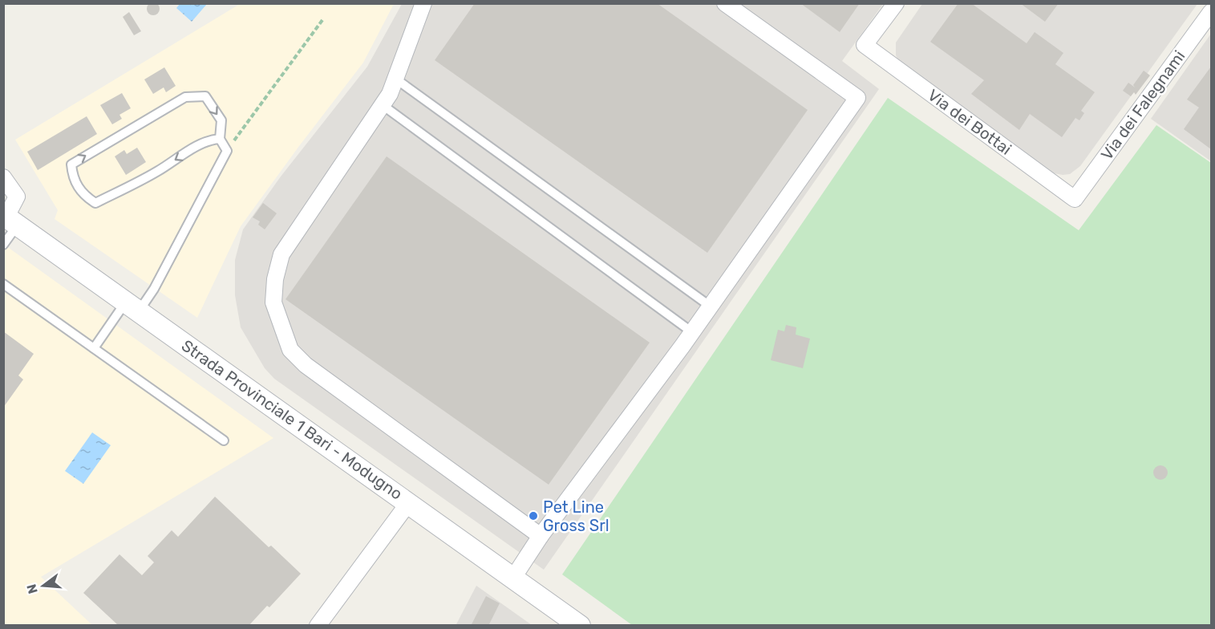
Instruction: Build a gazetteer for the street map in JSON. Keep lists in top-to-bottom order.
{
  "streets": {
    "street": ["Via dei Falegnami", "Via dei Bottai", "Strada Provinciale 1 Bari - Modugno"]
  },
  "crossings": [
    ["Via dei Falegnami", "Via dei Bottai"]
  ],
  "places": ["Pet Line Gross Srl"],
  "north": "left"
}
